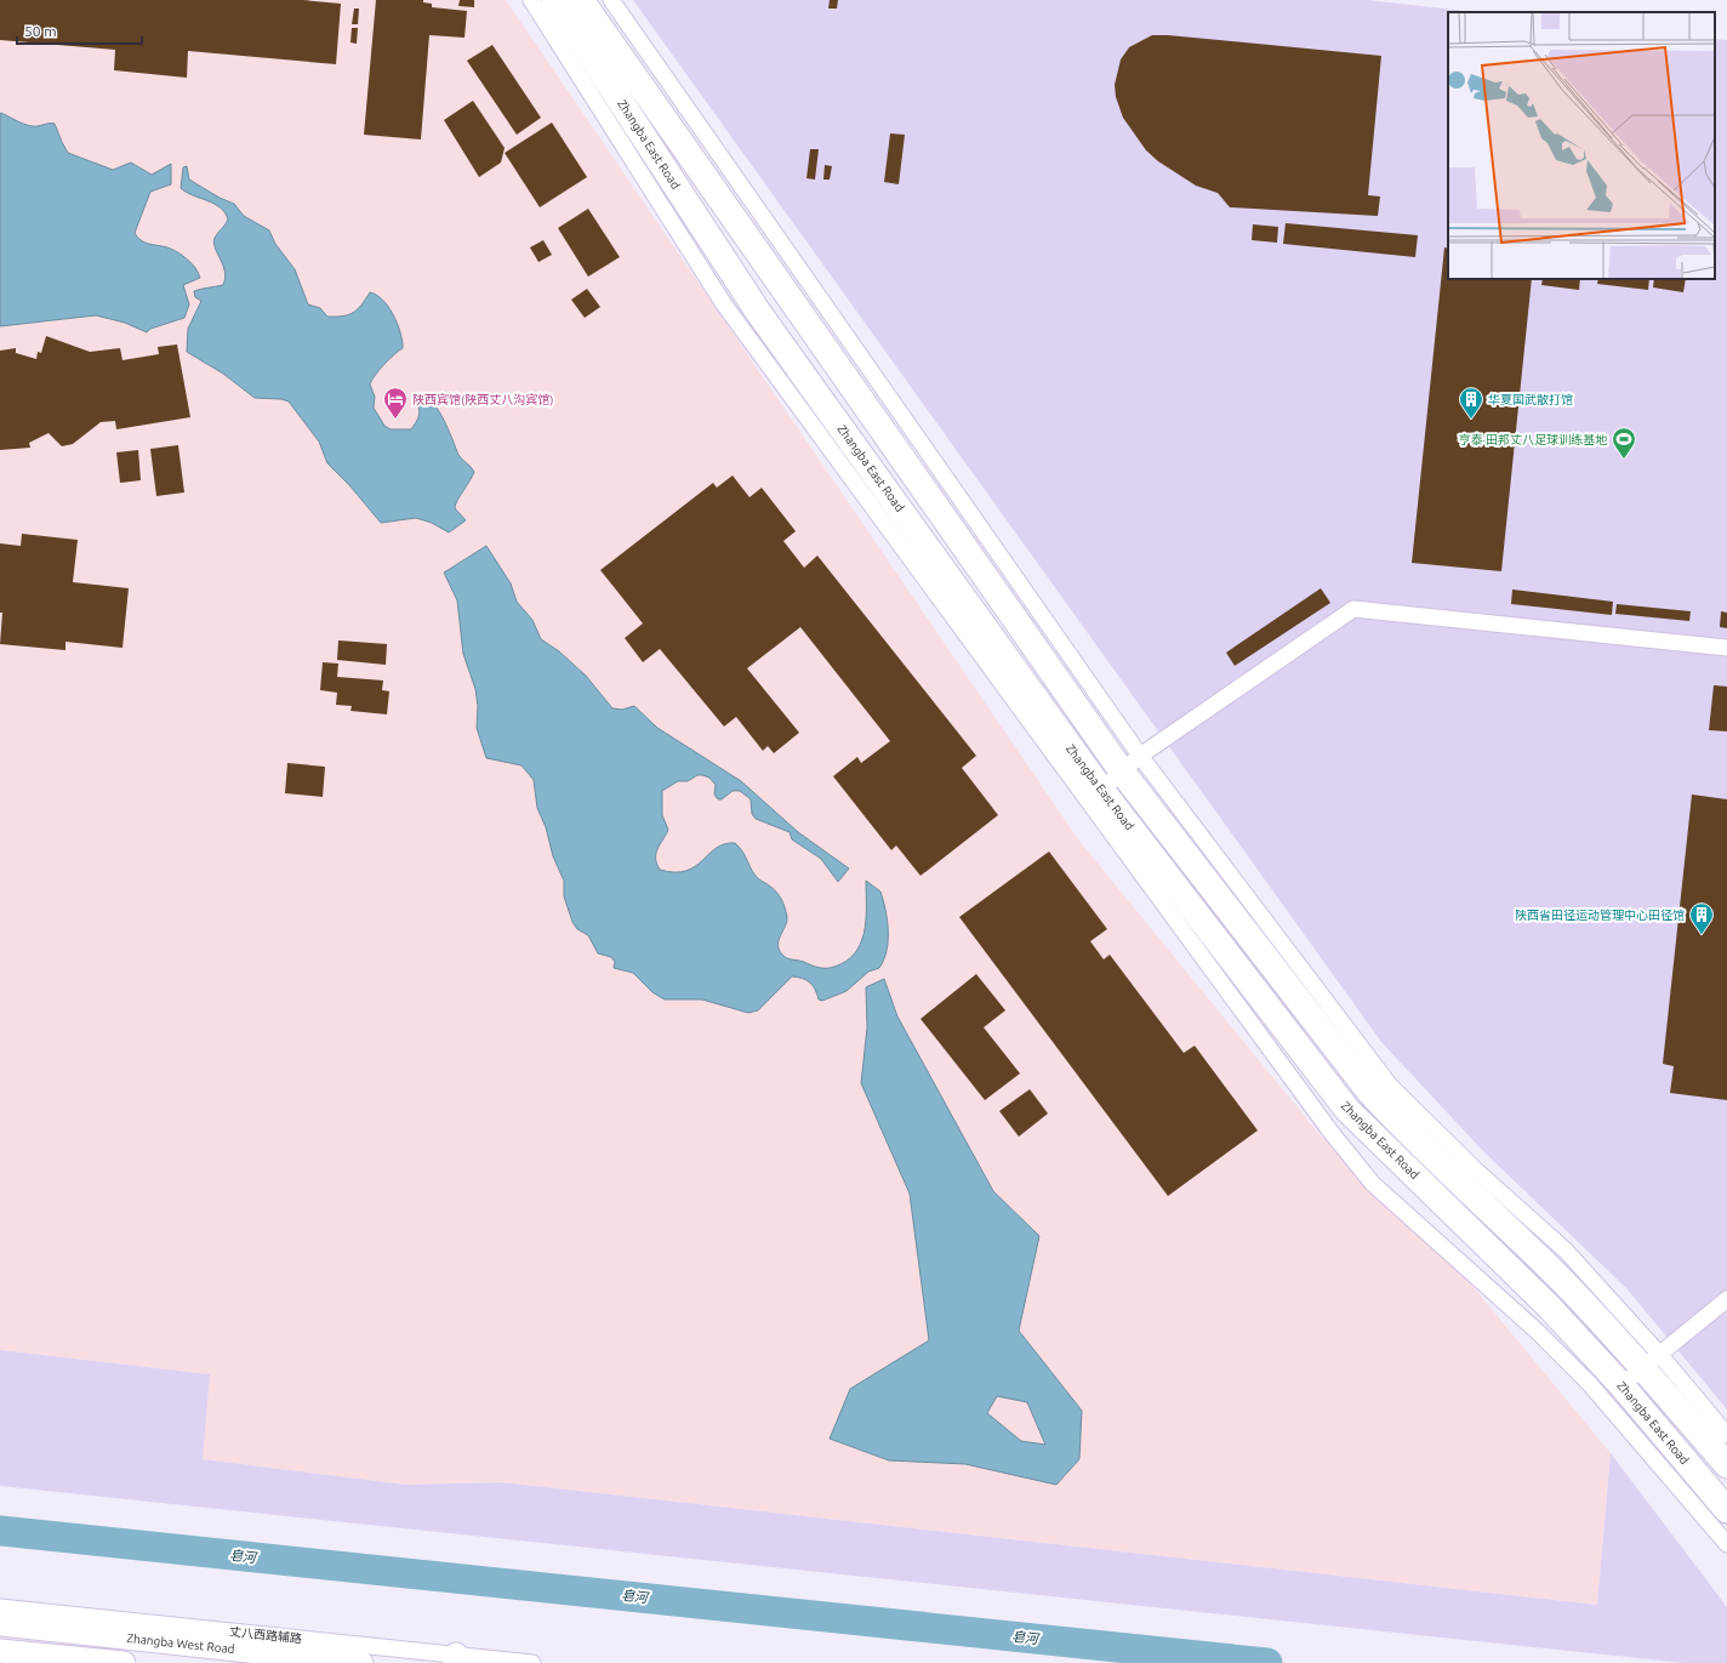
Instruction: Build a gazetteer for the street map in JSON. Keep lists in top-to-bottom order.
{
  "streets": {
    "main road": ["Zhangba East Road", "Zhangba West Road"],
    "street": ["丈八西路辅路"]
  },
  "water": ["皂河"],
  "places": {
    "hotel": ["陕西宾馆(陕西丈八沟宾馆)"],
    "building": ["华夏国武散打馆", "陕西省田径运动管理中心田径馆"],
    "sports": ["亨泰·田邦丈八足球训练基地"]
  },
  "scale_bar": "50 m"
}
